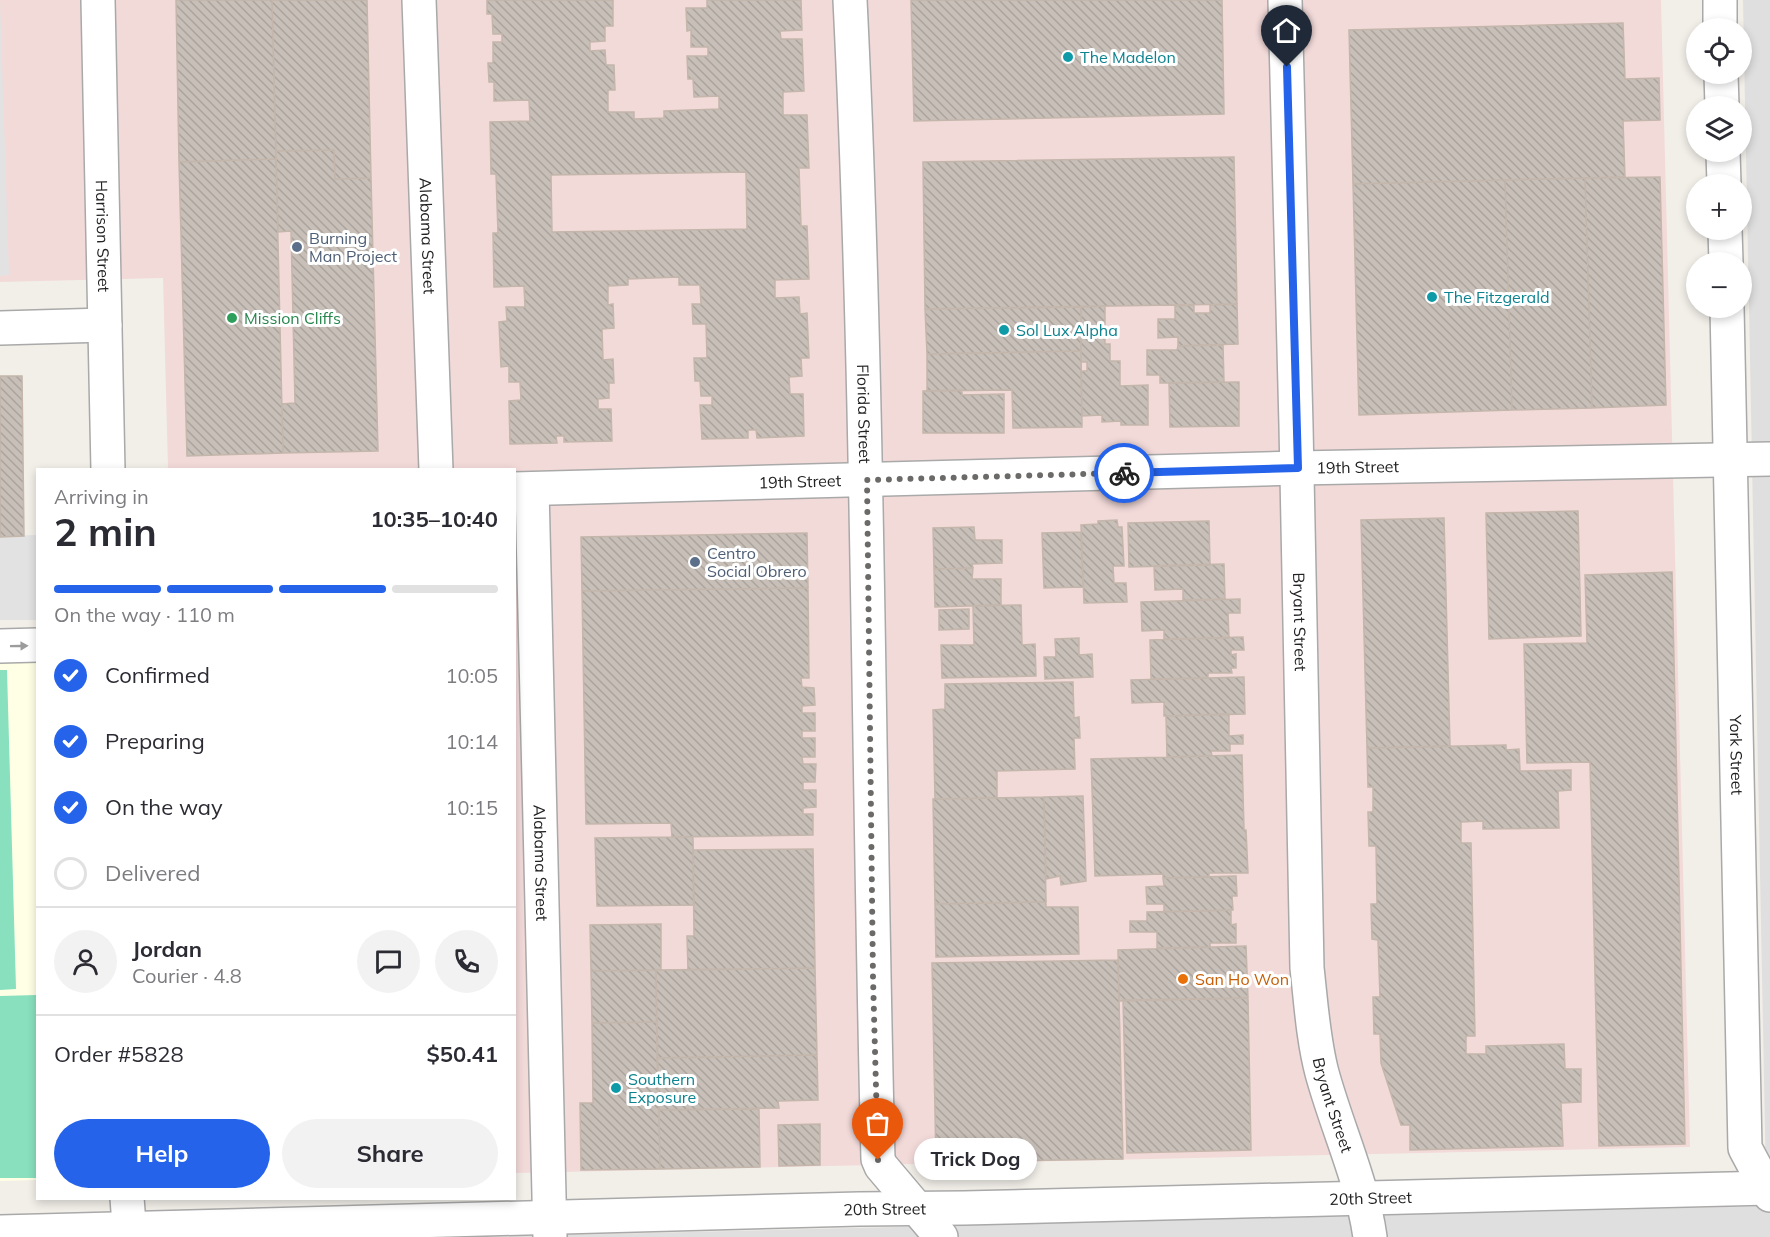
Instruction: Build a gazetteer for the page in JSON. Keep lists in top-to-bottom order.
{
  "streets": {
    "street": [
      "Harrison Street",
      "Alabama Street",
      "Florida Street",
      "19th Street",
      "Bryant Street",
      "York Street",
      "20th Street"
    ]
  },
  "crossings": [
    ["Alabama Street", "19th Street"],
    ["Alabama Street", "20th Street"],
    ["Florida Street", "19th Street"],
    ["Florida Street", "20th Street"],
    ["19th Street", "Bryant Street"],
    ["19th Street", "York Street"],
    ["Bryant Street", "20th Street"],
    ["York Street", "20th Street"]
  ],
  "places": [
    "The Madelon",
    "Burning Man Project",
    "The Fitzgerald",
    "Mission Cliffs",
    "Sol Lux Alpha",
    "Centro Social Obrero",
    "San Ho Won",
    "Southern Exposure",
    "Trick Dog"
  ],
  "page": {
    "map_buttons": ["+", "−"],
    "heading": ["2 min", "Arriving in", "10:35–10:40"],
    "panel": [
      "Jordan",
      "Courier · 4.8",
      "Order #5828",
      "$50.41"
    ],
    "bar": "On the way · 110 m",
    "list": [
      ["Confirmed", "10:05"],
      ["Preparing", "10:14"],
      ["On the way", "10:15"],
      "Delivered"
    ],
    "buttons": ["Help", "Share"],
    "bubble": "Trick Dog"
  }
}
